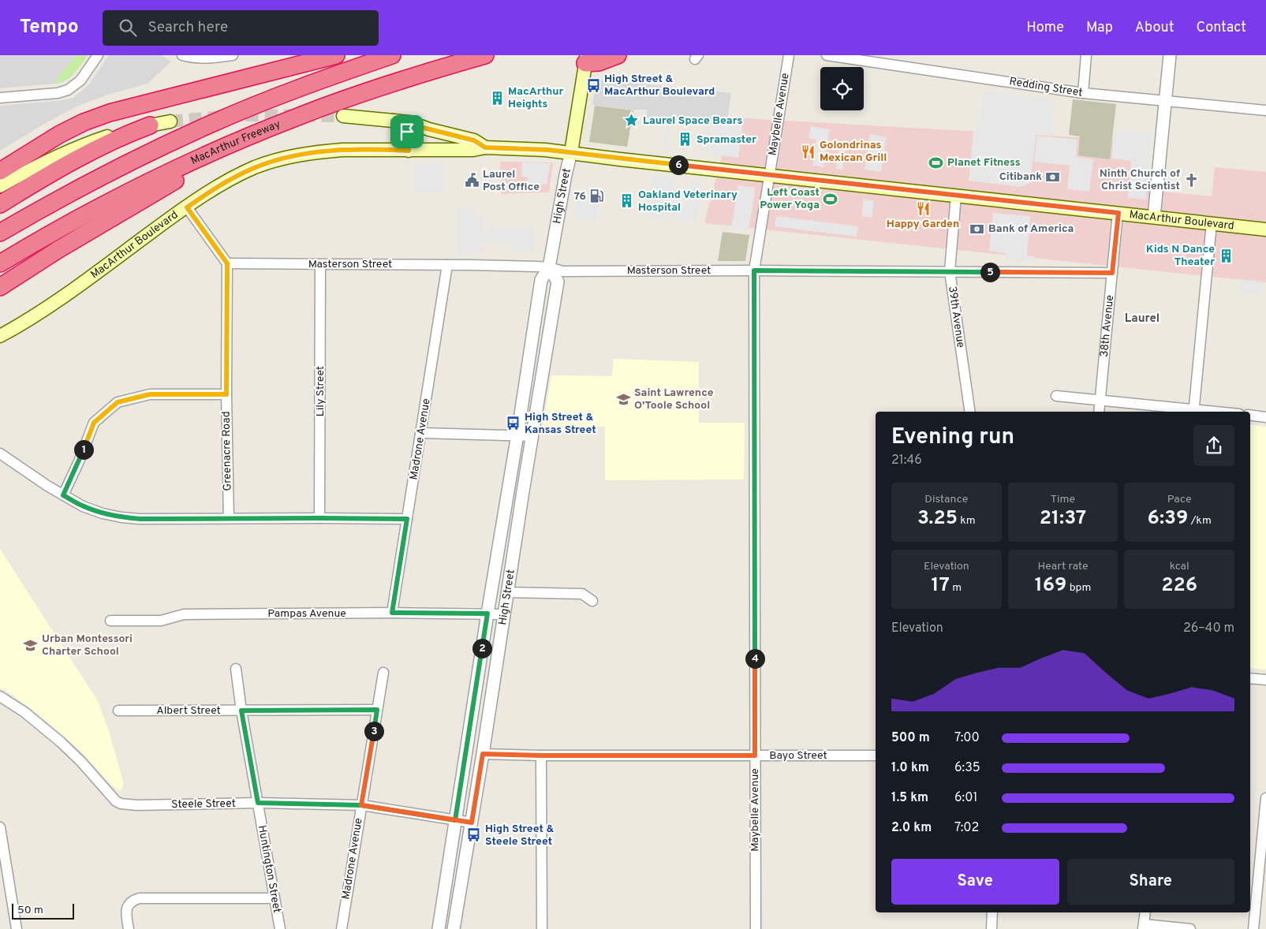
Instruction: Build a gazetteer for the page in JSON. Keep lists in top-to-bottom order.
{
  "streets": {
    "highway": ["MacArthur Freeway"],
    "main road": ["High Street", "MacArthur Boulevard"],
    "street": [
      "Redding Street",
      "Maybelle Avenue",
      "Masterson Street",
      "39th Avenue",
      "38th Avenue",
      "Lily Street",
      "Madrone Avenue",
      "Greenacre Road",
      "Pampas Avenue",
      "Albert Street",
      "Bayo Street",
      "Steele Street",
      "Huntington Street"
    ]
  },
  "crossings": [
    ["Maybelle Avenue", "MacArthur Boulevard"],
    ["Maybelle Avenue", "Masterson Street"],
    ["Maybelle Avenue", "Bayo Street"],
    ["High Street", "MacArthur Boulevard"],
    ["High Street", "Masterson Street"],
    ["High Street", "Pampas Avenue"],
    ["High Street", "Bayo Street"],
    ["High Street", "Steele Street"],
    ["MacArthur Boulevard", "39th Avenue"],
    ["MacArthur Boulevard", "38th Avenue"],
    ["Masterson Street", "39th Avenue"],
    ["Masterson Street", "38th Avenue"],
    ["Masterson Street", "Lily Street"],
    ["Masterson Street", "Madrone Avenue"],
    ["Masterson Street", "Greenacre Road"],
    ["Madrone Avenue", "Pampas Avenue"],
    ["Madrone Avenue", "Albert Street"],
    ["Madrone Avenue", "Steele Street"],
    ["Albert Street", "Huntington Street"],
    ["Steele Street", "Huntington Street"]
  ],
  "districts": ["Laurel"],
  "places": {
    "bus stop": ["High Street & MacArthur Boulevard", "High Street & Kansas Street", "High Street & Steele Street"],
    "building": [
      "MacArthur Heights",
      "Spramaster",
      "Oakland Veterinary Hospital",
      "Kids N Dance Theater"
    ],
    "place": ["Laurel Space Bears"],
    "restaurant": ["Golondrinas Mexican Grill", "Happy Garden"],
    "sports": ["Planet Fitness", "Left Coast Power Yoga"],
    "bank": ["Citibank", "Bank of America"],
    "church": ["Ninth Church of Christ Scientist"],
    "public building": ["Laurel Post Office"],
    "fuel station": ["76"],
    "school or university": ["Saint Lawrence O'Toole School", "Urban Montessori Charter School"]
  },
  "scale_bar": "50 m",
  "page": {
    "header": "Tempo",
    "search": "Search here",
    "nav": [
      "Home",
      "Map",
      "About",
      "Contact"
    ],
    "pins": [
      "6",
      "5",
      "1",
      "2",
      "4",
      "3"
    ],
    "heading": ["Evening run", "21:46"],
    "stats": [
      ["Distance", "3.25 km"],
      ["Time", "21:37"],
      ["Pace", "6:39 /km"],
      ["Elevation", "17 m"],
      ["Heart rate", "169 bpm"],
      ["kcal", "226"]
    ],
    "chart": ["Elevation", "26–40 m"],
    "list": [
      {
        "name": "500 m",
        "note": "7:00"
      },
      {
        "name": "1.0 km",
        "note": "6:35"
      },
      {
        "name": "1.5 km",
        "note": "6:01"
      },
      {
        "name": "2.0 km",
        "note": "7:02"
      }
    ],
    "buttons": ["Save", "Share"],
    "scale": "50 m"
  }
}
